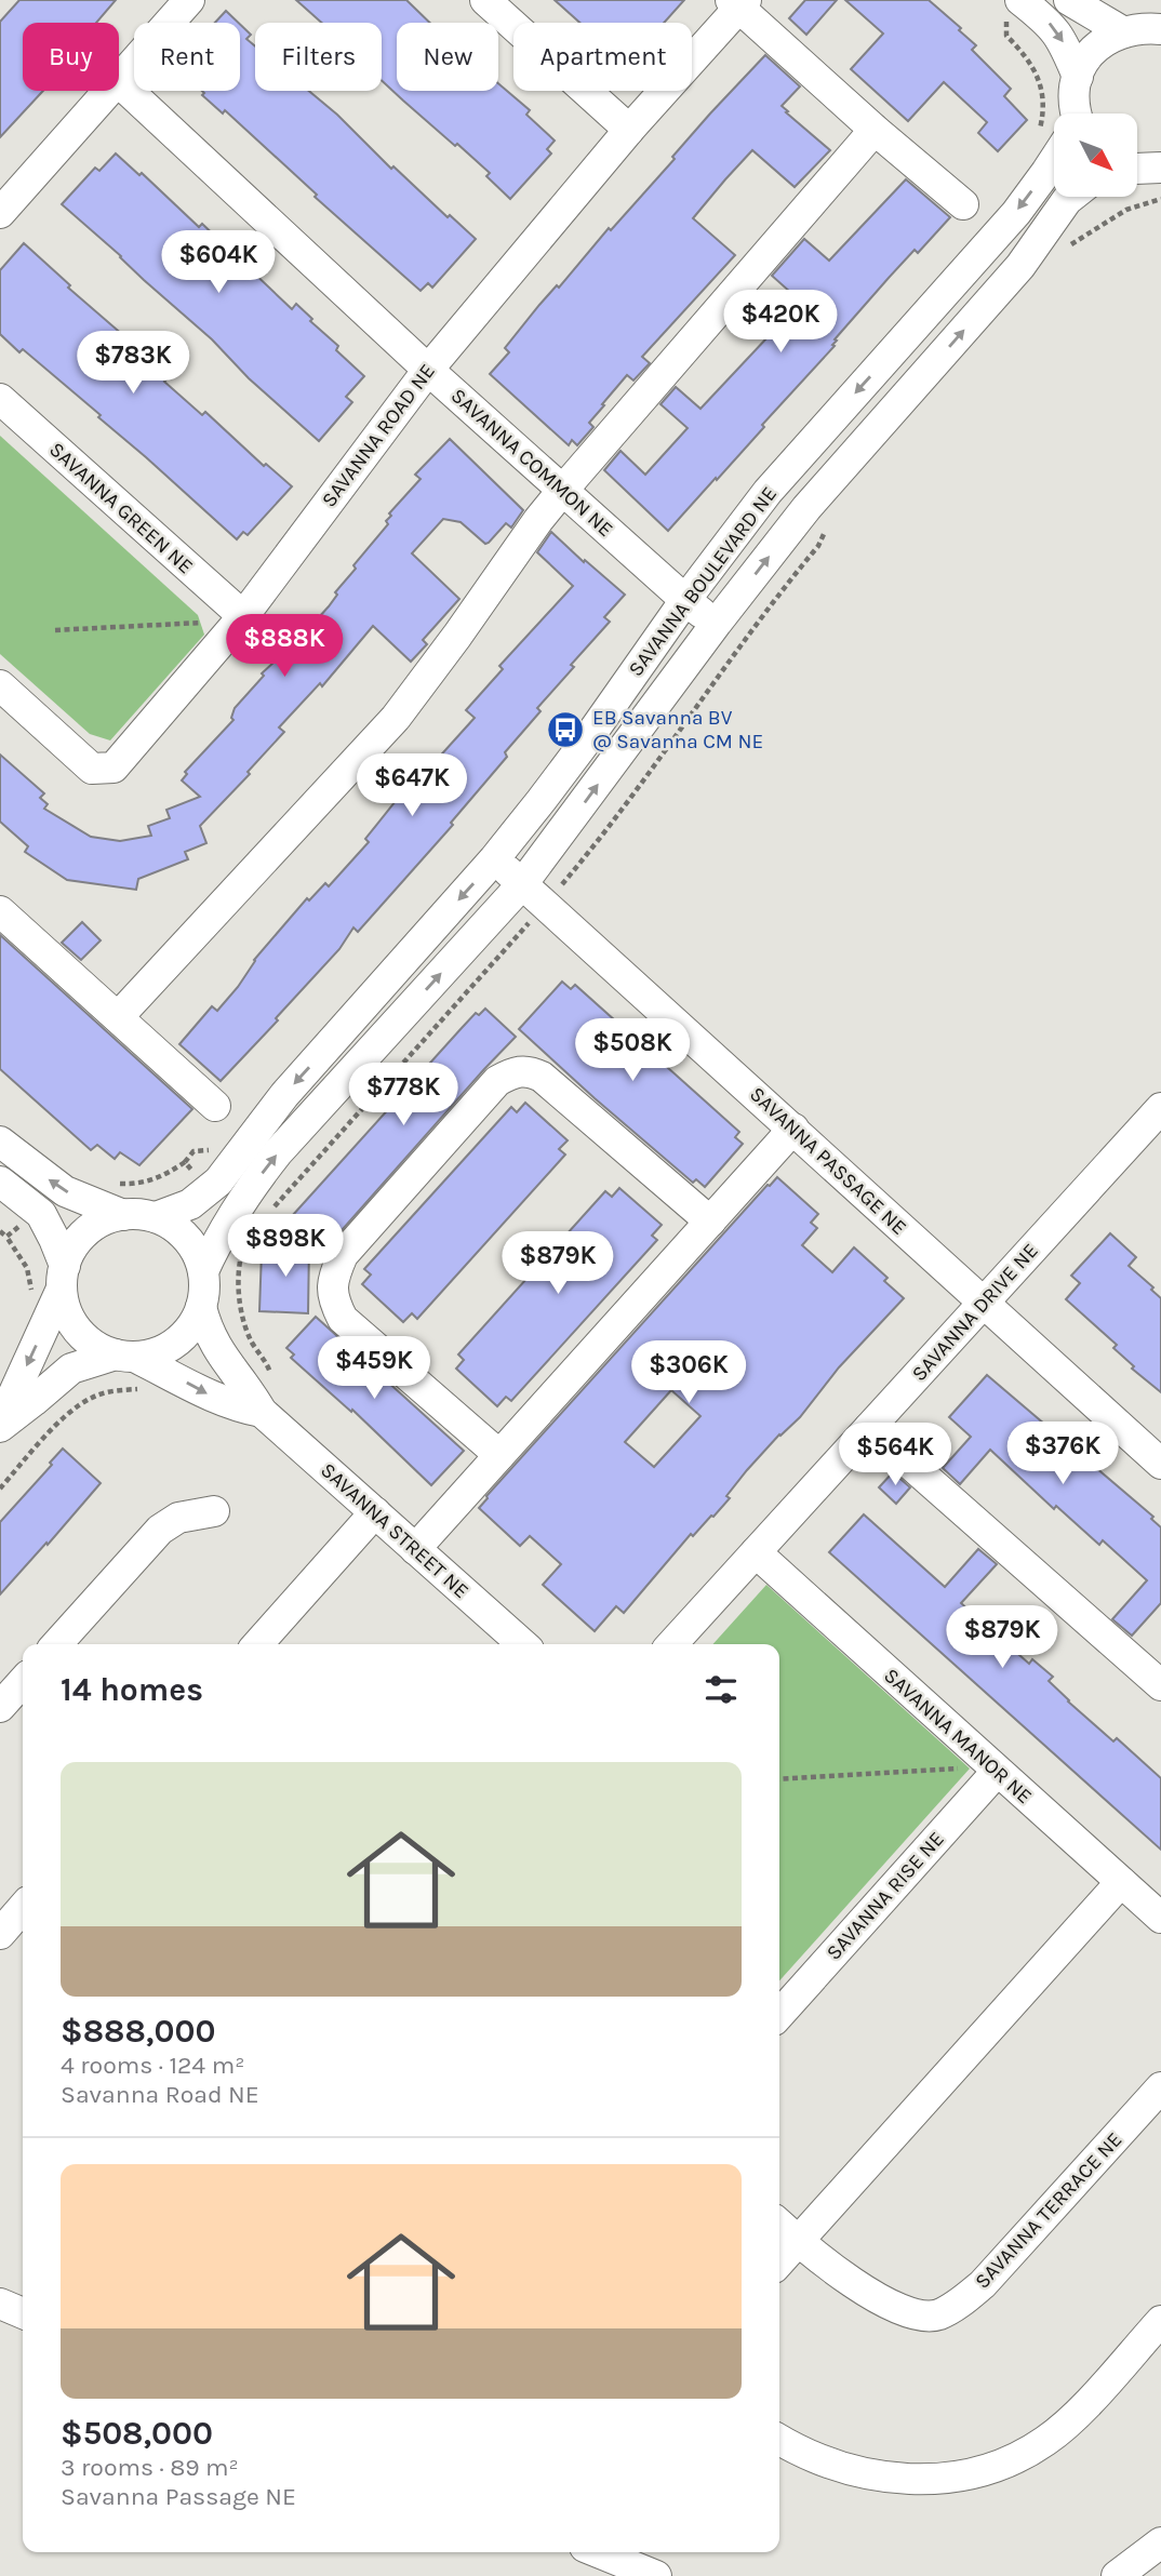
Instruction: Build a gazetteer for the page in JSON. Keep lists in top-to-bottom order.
{
  "streets": {
    "street": [
      "SAVANNA ROAD NE",
      "SAVANNA COMMON NE",
      "SAVANNA GREEN NE",
      "SAVANNA BOULEVARD NE",
      "SAVANNA PASSAGE NE",
      "SAVANNA DRIVE NE",
      "SAVANNA STREET NE",
      "SAVANNA MANOR NE",
      "SAVANNA RISE NE",
      "SAVANNA TERRACE NE"
    ]
  },
  "crossings": [
    ["SAVANNA ROAD NE", "SAVANNA COMMON NE"],
    ["SAVANNA ROAD NE", "SAVANNA GREEN NE"],
    ["SAVANNA COMMON NE", "SAVANNA BOULEVARD NE"],
    ["SAVANNA BOULEVARD NE", "SAVANNA PASSAGE NE"],
    ["SAVANNA BOULEVARD NE", "SAVANNA STREET NE"],
    ["SAVANNA PASSAGE NE", "SAVANNA DRIVE NE"],
    ["SAVANNA DRIVE NE", "SAVANNA MANOR NE"],
    ["SAVANNA MANOR NE", "SAVANNA RISE NE"]
  ],
  "places": {
    "bus stop": ["EB Savanna BV @ Savanna CM NE"]
  },
  "north": "bottom right",
  "page": {
    "chip": [
      "Buy",
      "Rent",
      "Filters",
      "New",
      "Apartment"
    ],
    "price": [
      "$604K",
      "$420K",
      "$783K",
      "$888K",
      "$647K",
      "$508K",
      "$778K",
      "$898K",
      "$879K",
      "$459K",
      "$306K",
      "$376K",
      "$564K",
      "$879K"
    ],
    "heading": "14 homes",
    "list": [
      {
        "name": "$888,000",
        "note": "4 rooms · 124 m² · Savanna Road NE"
      },
      {
        "name": "$508,000",
        "note": "3 rooms · 89 m² · Savanna Passage NE"
      }
    ]
  }
}
